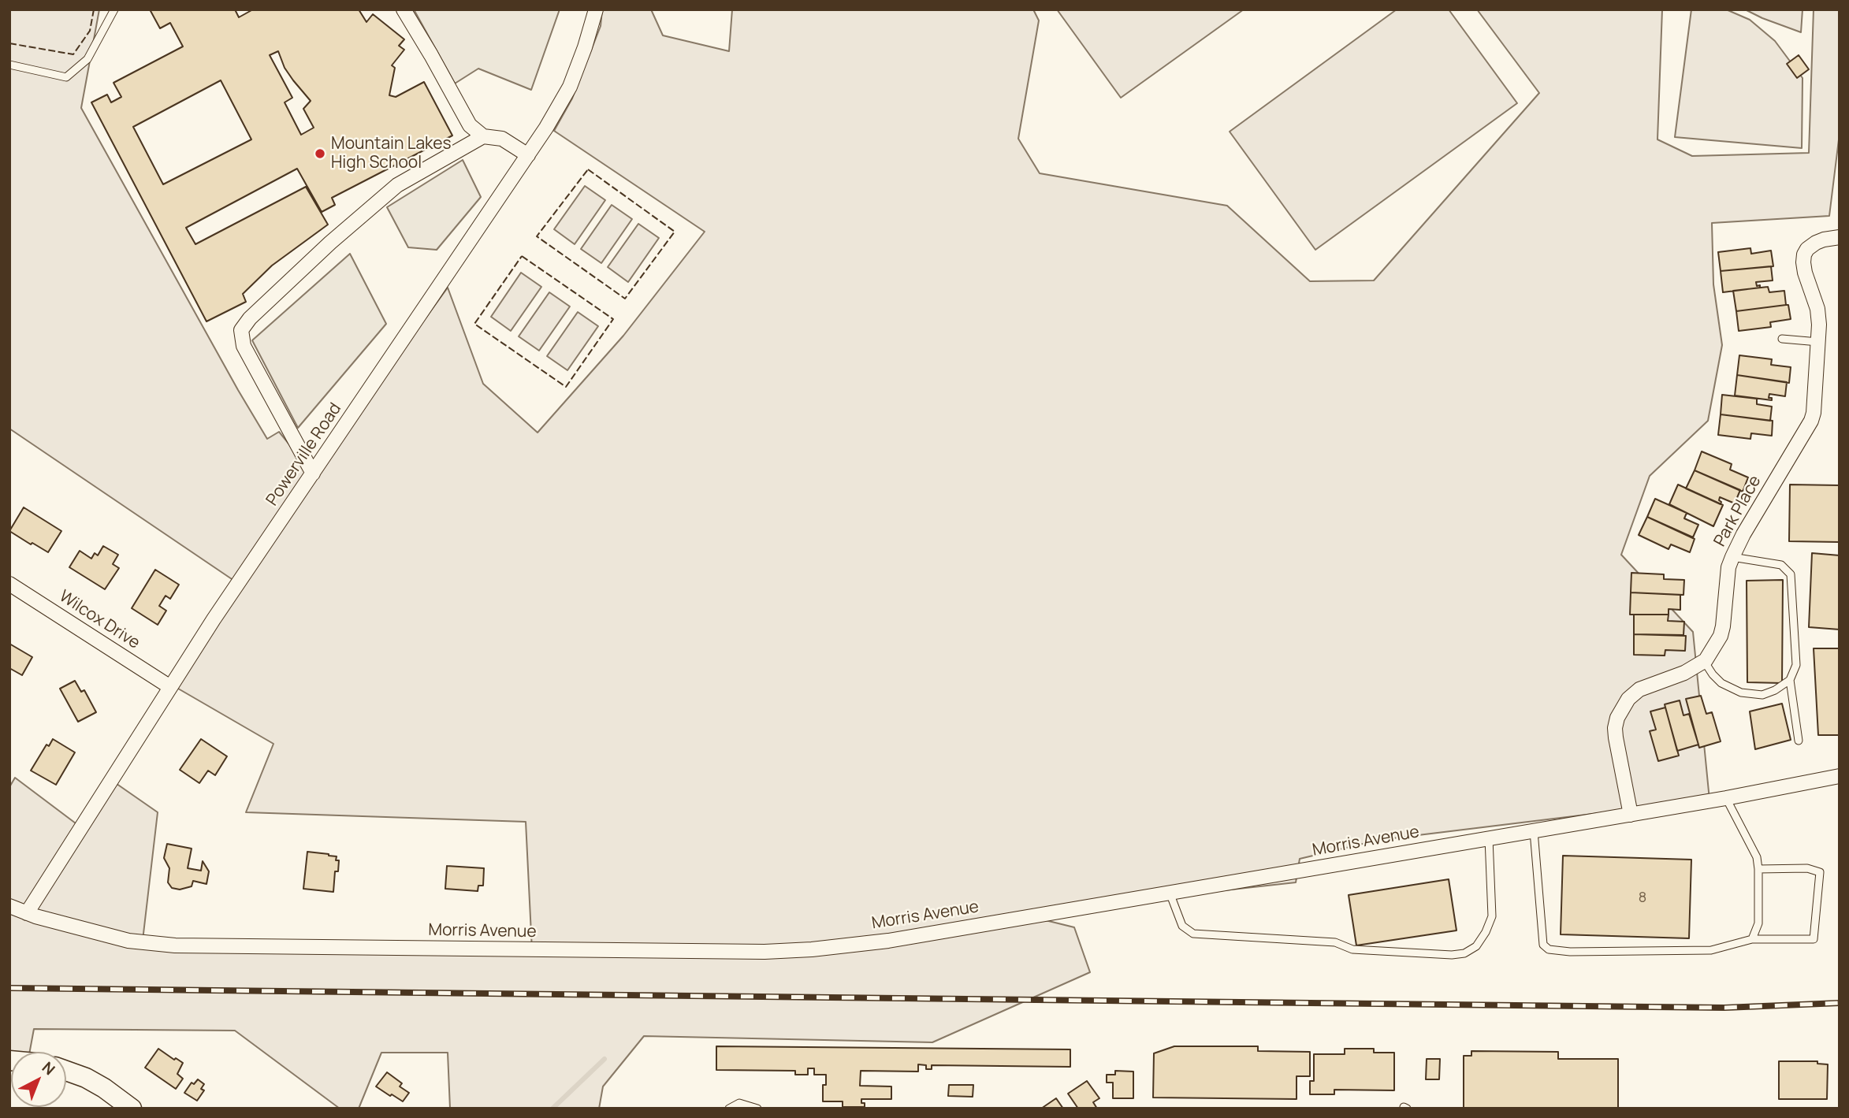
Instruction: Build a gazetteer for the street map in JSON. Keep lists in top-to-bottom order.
{
  "streets": {
    "street": [
      "Powerville Road",
      "Park Place",
      "Wilcox Drive",
      "Morris Avenue"
    ]
  },
  "crossings": [
    ["Powerville Road", "Wilcox Drive"],
    ["Powerville Road", "Morris Avenue"],
    ["Park Place", "Morris Avenue"]
  ],
  "places": ["Mountain Lakes High School"],
  "house_numbers": ["8"],
  "north": "top right"
}
